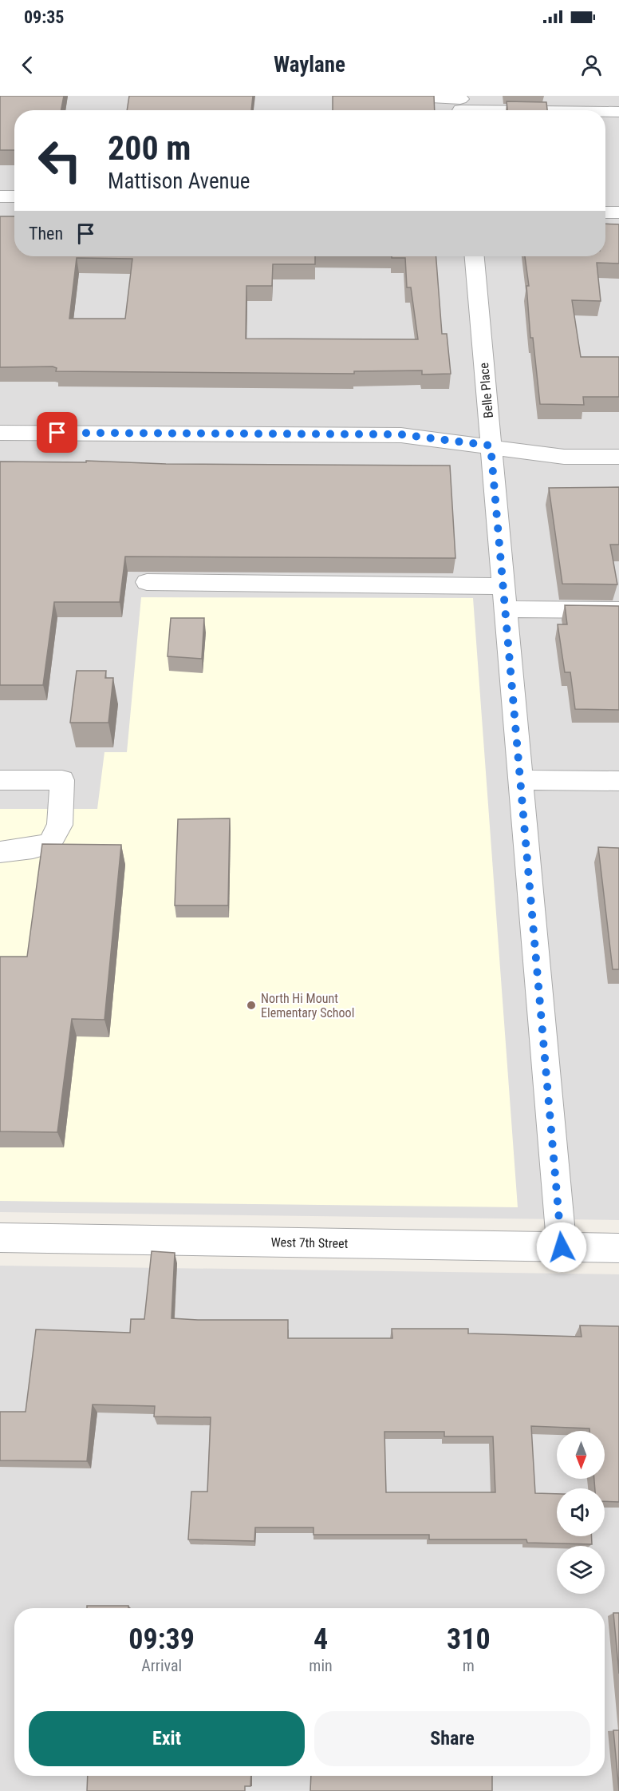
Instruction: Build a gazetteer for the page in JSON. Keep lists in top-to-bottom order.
{
  "streets": {
    "street": ["Belle Place", "West 7th Street"]
  },
  "crossings": [
    ["Belle Place", "West 7th Street"]
  ],
  "places": ["North Hi Mount Elementary School"],
  "north": "bottom",
  "page": {
    "status": "09:35",
    "header": "Waylane",
    "turn": ["200 m", "Mattison Avenue"],
    "then": "Then",
    "eta": [
      "09:39",
      "Arrival",
      "4",
      "min",
      "310",
      "m"
    ],
    "buttons": ["Exit", "Share"]
  }
}
